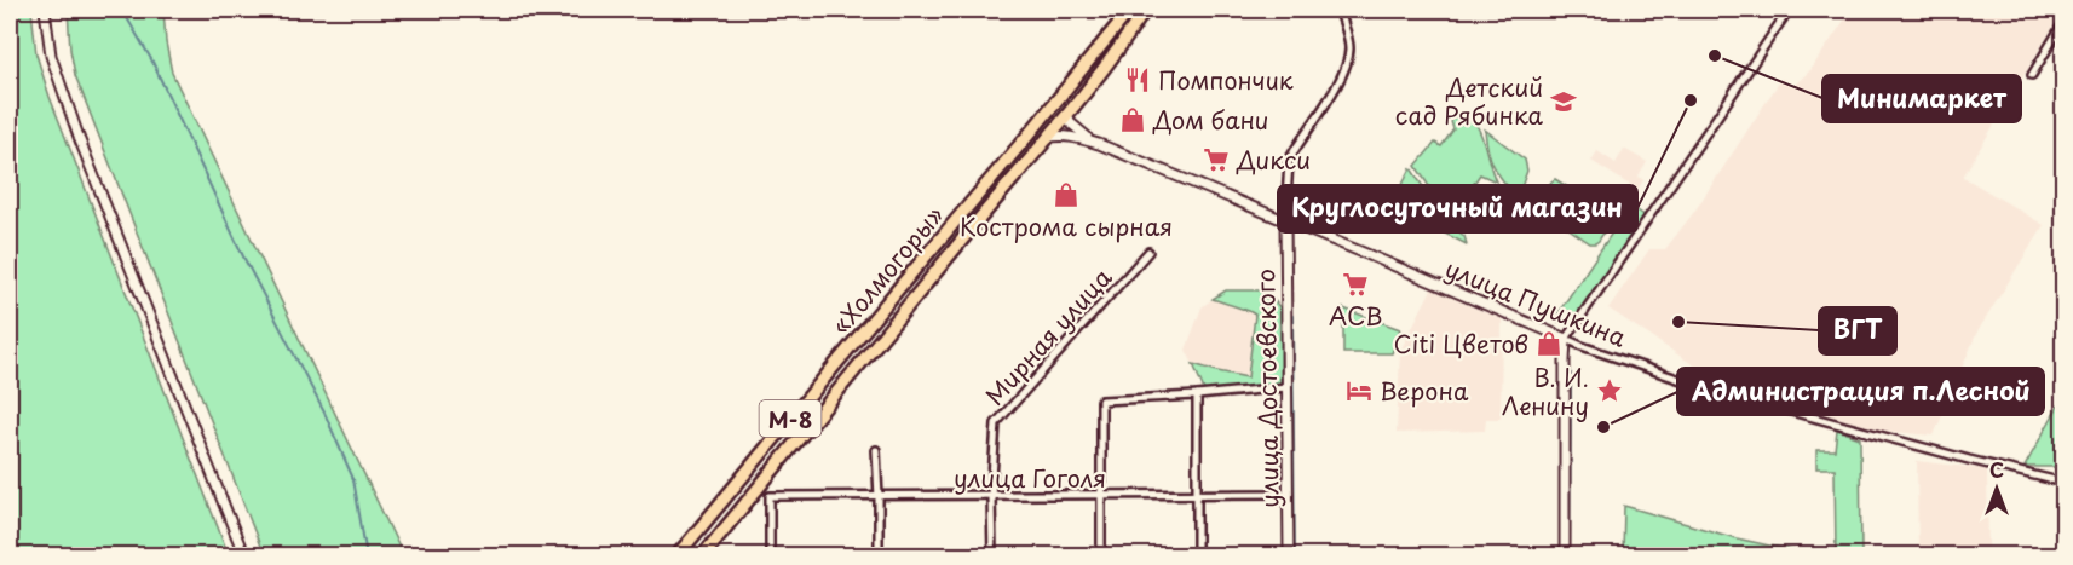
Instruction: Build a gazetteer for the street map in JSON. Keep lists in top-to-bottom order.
{
  "streets": {
    "highway": ["«Холмогоры»", "М-8"],
    "street": [
      "улица Пушкина",
      "Мирная улица",
      "улица Достоевского",
      "улица Гоголя"
    ]
  },
  "crossings": [
    ["улица Пушкина", "улица Достоевского"],
    ["Мирная улица", "улица Гоголя"],
    ["улица Достоевского", "улица Гоголя"]
  ],
  "places": {
    "other": [
      "Минимаркет",
      "Круглосуточный магазин",
      "ВГТ",
      "Администрация п.Лесной"
    ],
    "restaurant": ["Помпончик"],
    "school or university": ["Детский сад Рябинка"],
    "shop": ["Дом бани", "Кострома сырная", "Citi Цветов"],
    "supermarket": ["Дикси", "АСВ"],
    "hotel": ["Верона"],
    "place": ["В. И. Ленину"]
  },
  "north": "top"
}
